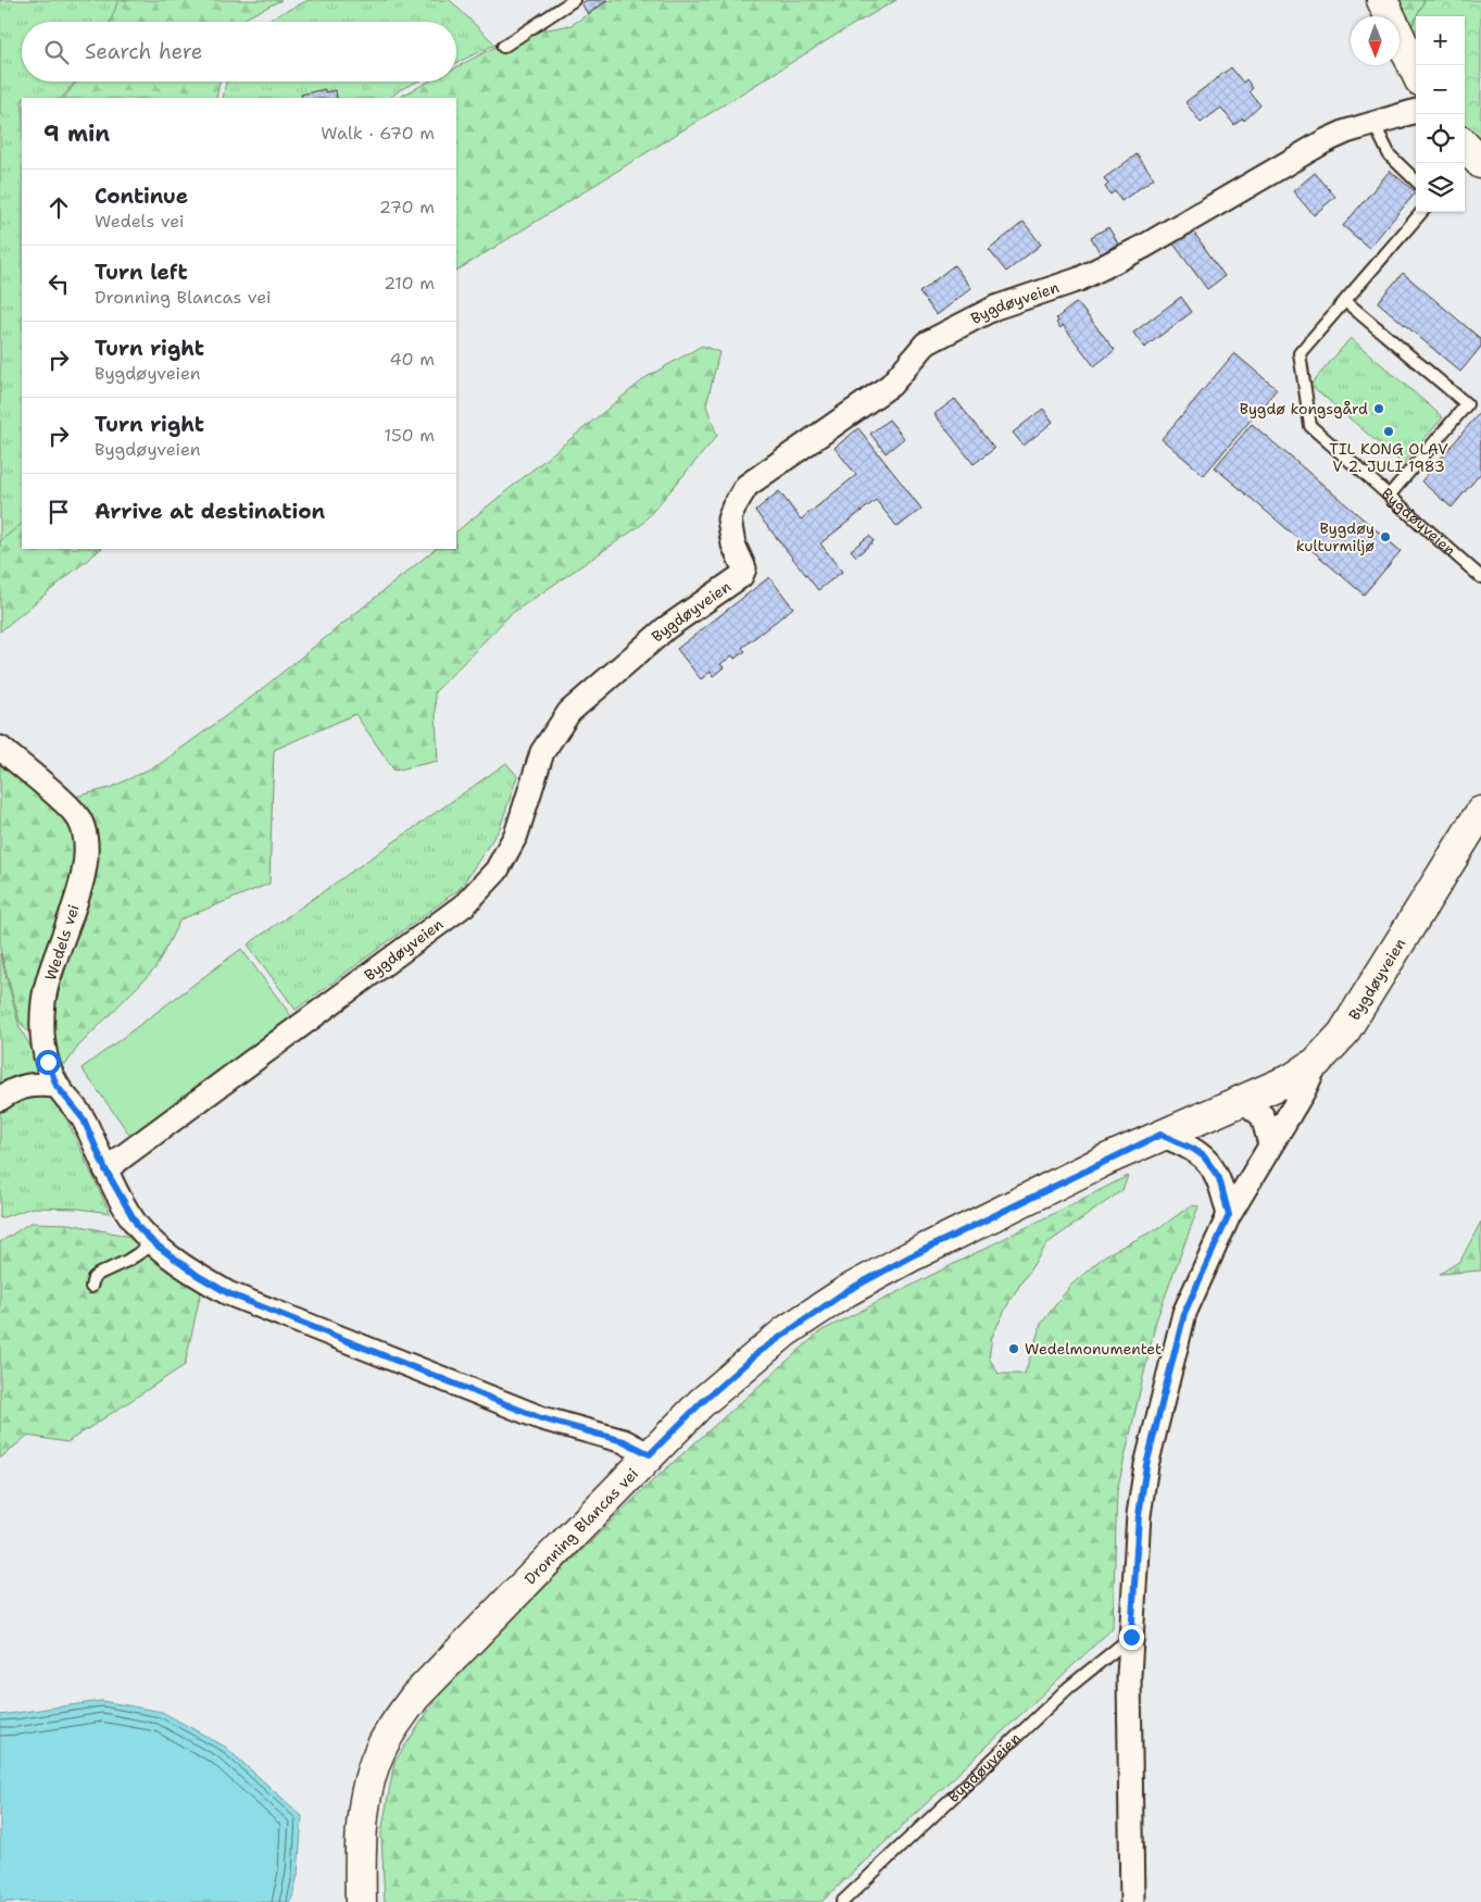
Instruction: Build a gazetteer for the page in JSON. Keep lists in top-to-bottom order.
{
  "streets": {
    "street": ["Bygdøyveien", "Wedels vei", "Dronning Blancas vei"]
  },
  "crossings": [
    ["Bygdøyveien", "Wedels vei"],
    ["Bygdøyveien", "Dronning Blancas vei"],
    ["Wedels vei", "Dronning Blancas vei"]
  ],
  "places": [
    "Bygdø kongsgård",
    "TIL KONG OLAV V 2. JULI 1983",
    "Bygdøy kulturmiljø",
    "Wedelmonumentet"
  ],
  "north": "bottom",
  "page": {
    "map_buttons": ["+", "−"],
    "search": "Search here",
    "heading": ["9 min", "Walk · 670 m"],
    "list": [
      ["Continue", "Wedels vei", "270 m"],
      ["Turn left", "Dronning Blancas vei", "210 m"],
      ["Turn right", "Bygdøyveien", "40 m"],
      ["Turn right", "Bygdøyveien", "150 m"],
      "Arrive at destination"
    ]
  }
}
